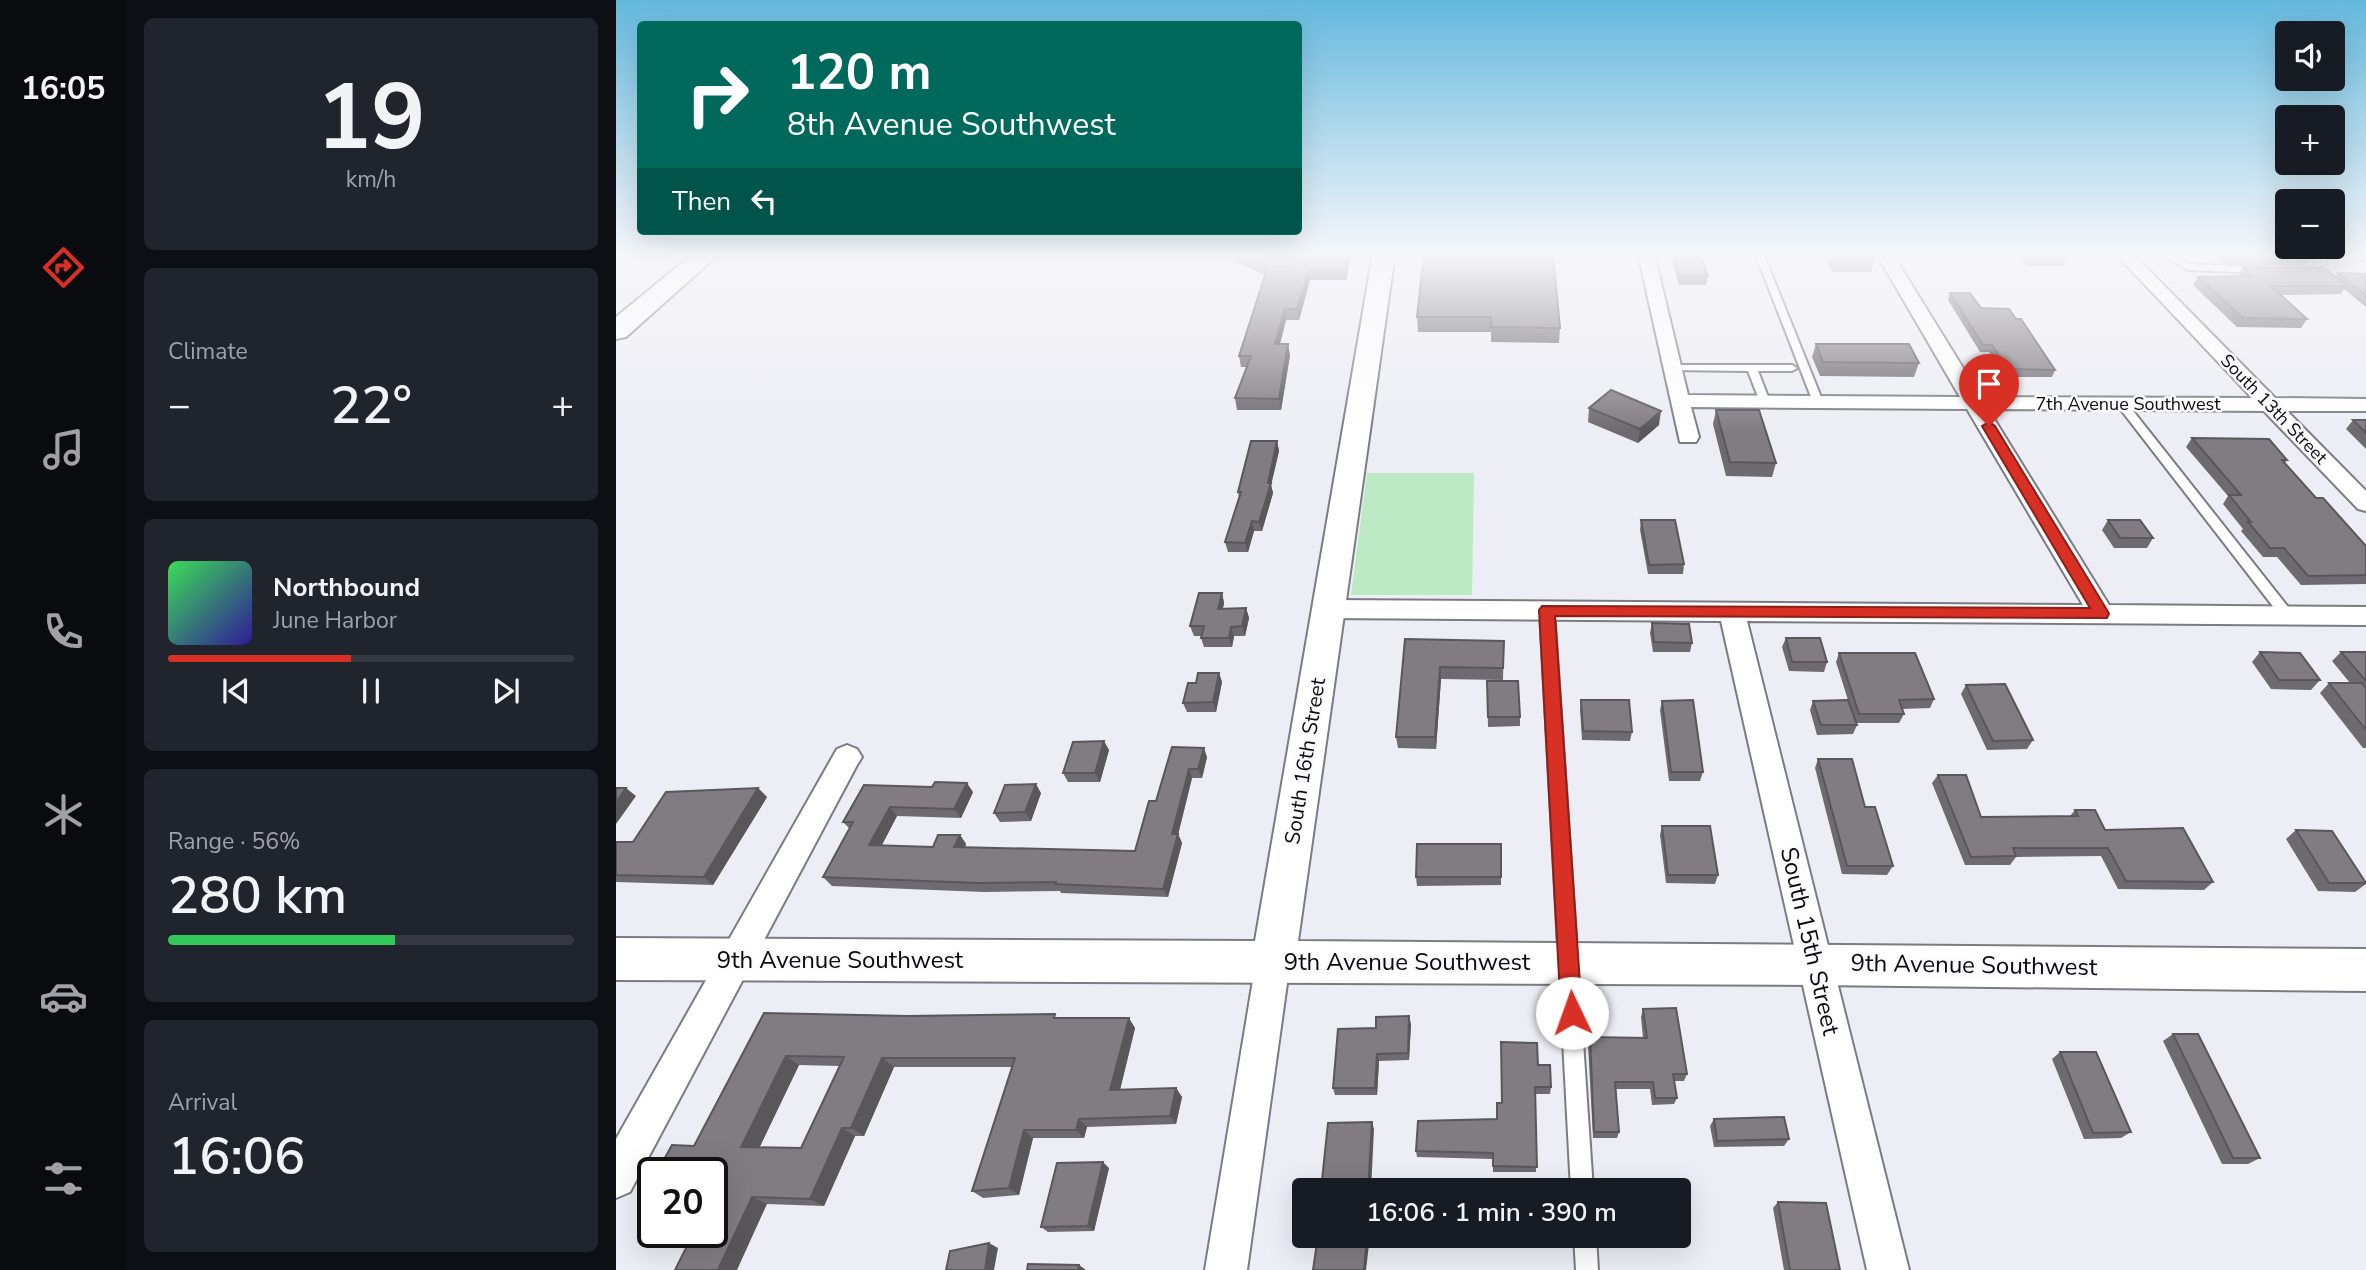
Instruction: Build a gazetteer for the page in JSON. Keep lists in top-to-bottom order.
{
  "streets": {
    "street": [
      "7th Avenue Southwest",
      "South 13th Street",
      "South 16th Street",
      "South 15th Street",
      "9th Avenue Southwest"
    ]
  },
  "crossings": [
    ["7th Avenue Southwest", "South 13th Street"],
    ["South 16th Street", "9th Avenue Southwest"],
    ["South 15th Street", "9th Avenue Southwest"]
  ],
  "page": {
    "tabs": "16:05",
    "tile": [
      ["19", "km/h"],
      "Climate",
      ["Range · 56%", "280 km"],
      ["Arrival", "16:06"]
    ],
    "map_buttons": ["+", "−"],
    "turn": ["120 m", "8th Avenue Southwest"],
    "then": "Then",
    "heat": ["−", "22°", "+"],
    "song": ["Northbound", "June Harbor"],
    "limit": "20",
    "trip": "16:06 · 1 min · 390 m"
  }
}
